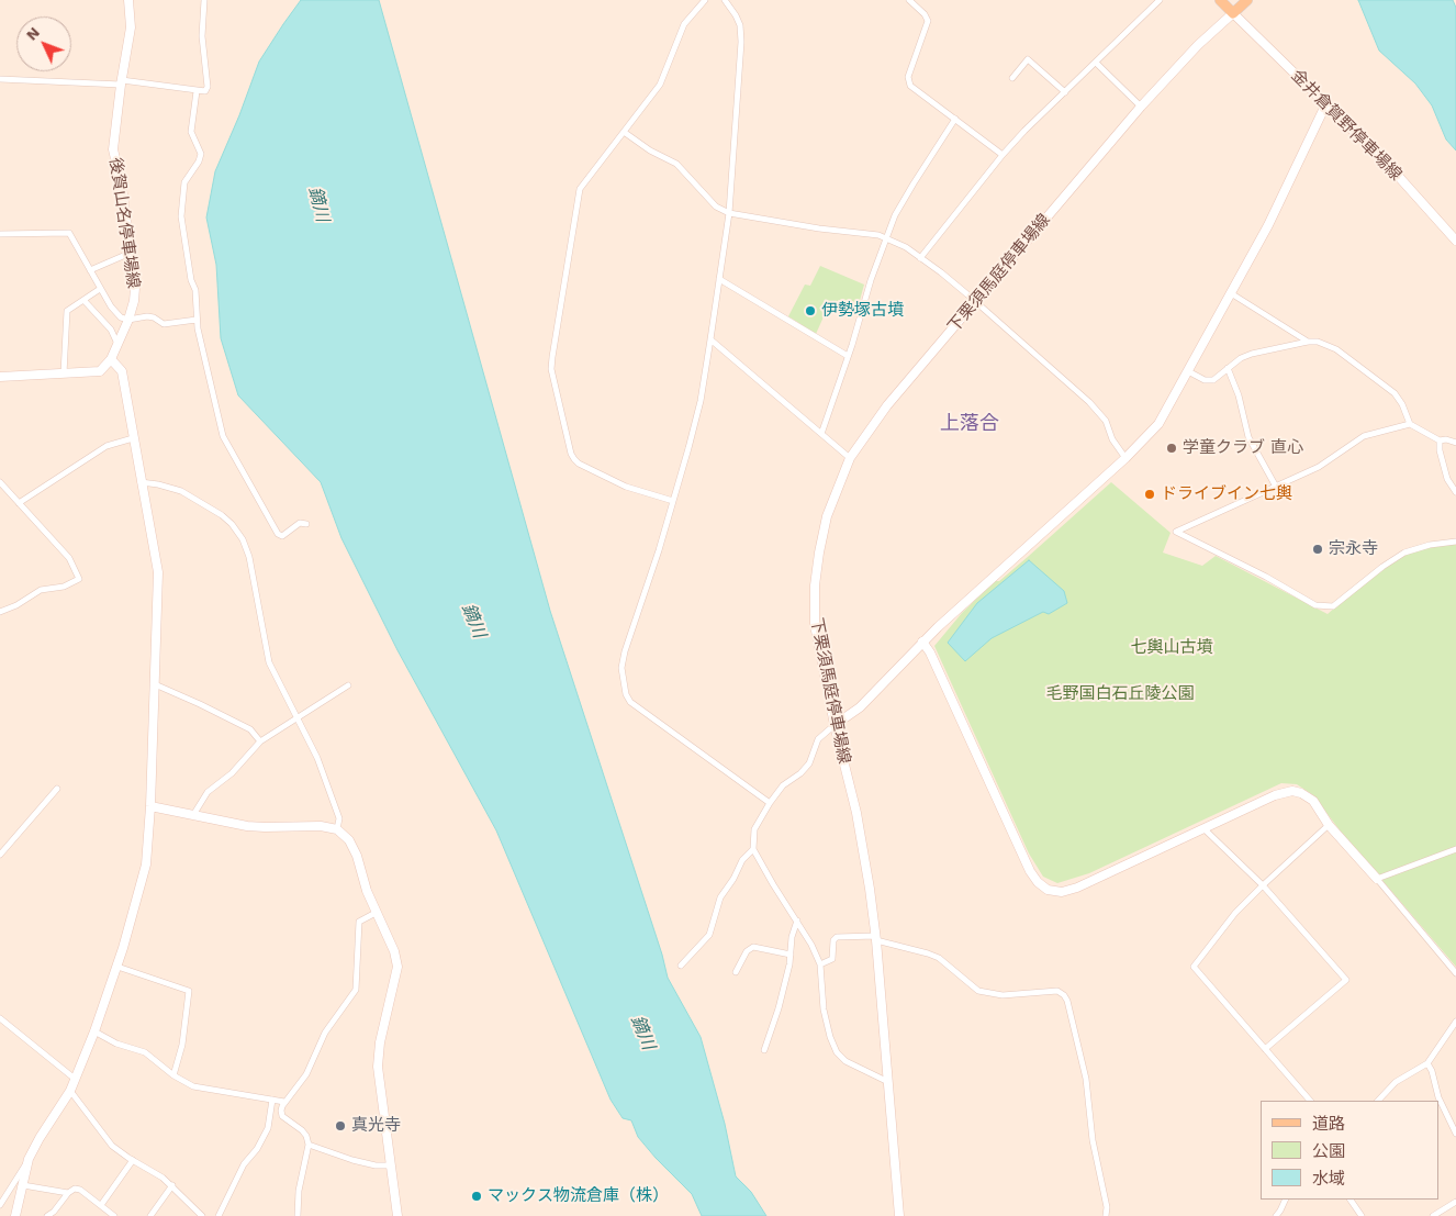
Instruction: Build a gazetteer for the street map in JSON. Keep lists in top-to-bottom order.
{
  "streets": {
    "street": ["金井倉賀野停車場線", "後賀山名停車場線", "下栗須馬庭停車場線"]
  },
  "crossings": [
    ["金井倉賀野停車場線", "下栗須馬庭停車場線"]
  ],
  "districts": ["上落合"],
  "water": ["鏑川"],
  "parks": ["七輿山古墳", "毛野国白石丘陵公園"],
  "places": [
    "伊勢塚古墳",
    "学童クラブ 直心",
    "ドライブイン七輿",
    "宗永寺",
    "真光寺",
    "マックス物流倉庫（株）"
  ],
  "legend": ["道路", "公園", "水域"],
  "north": "top left"
}
